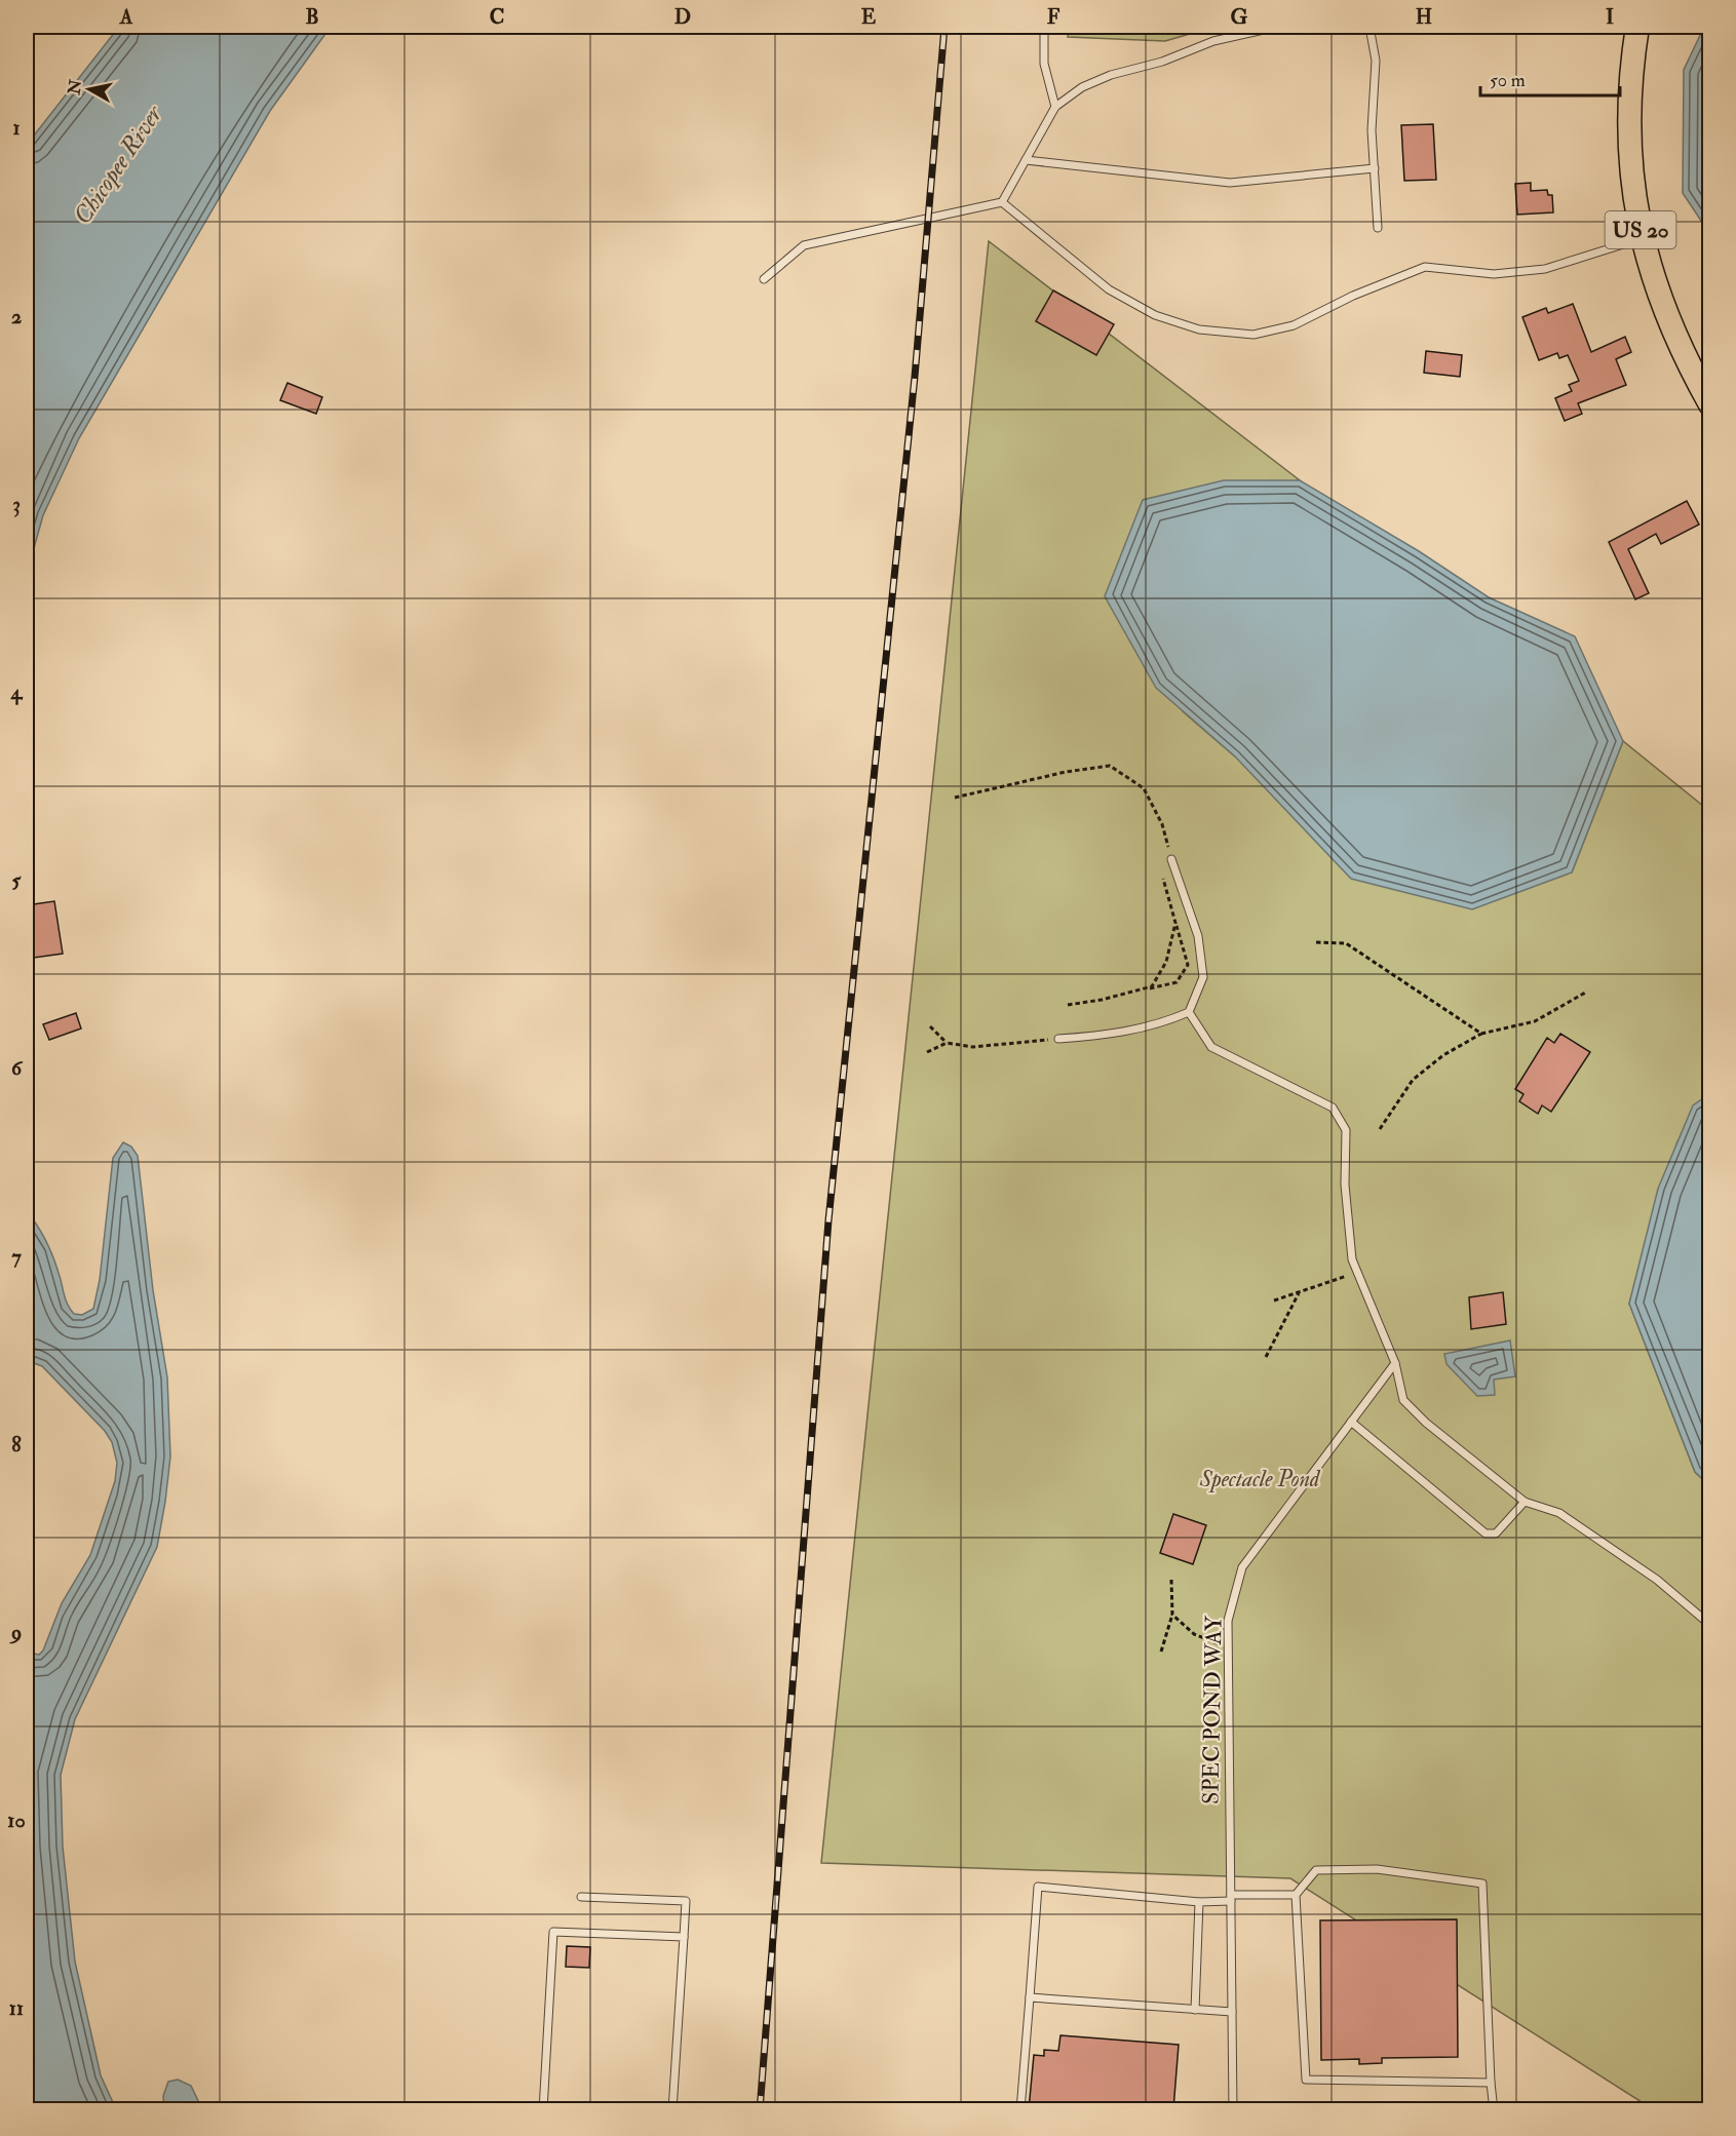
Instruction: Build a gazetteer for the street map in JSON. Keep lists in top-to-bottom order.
{
  "streets": {
    "main road": ["US 20"],
    "lane": ["SPEC POND WAY"]
  },
  "water": ["Chicopee River"],
  "parks": ["Spectacle Pond"],
  "scale_bar": "50 m",
  "north": "left",
  "grid": {
    "columns": [
      "A",
      "B",
      "C",
      "D",
      "E",
      "F",
      "G",
      "H",
      "I"
    ],
    "rows": [
      "1",
      "2",
      "3",
      "4",
      "5",
      "6",
      "7",
      "8",
      "9",
      "10",
      "11"
    ]
  }
}
